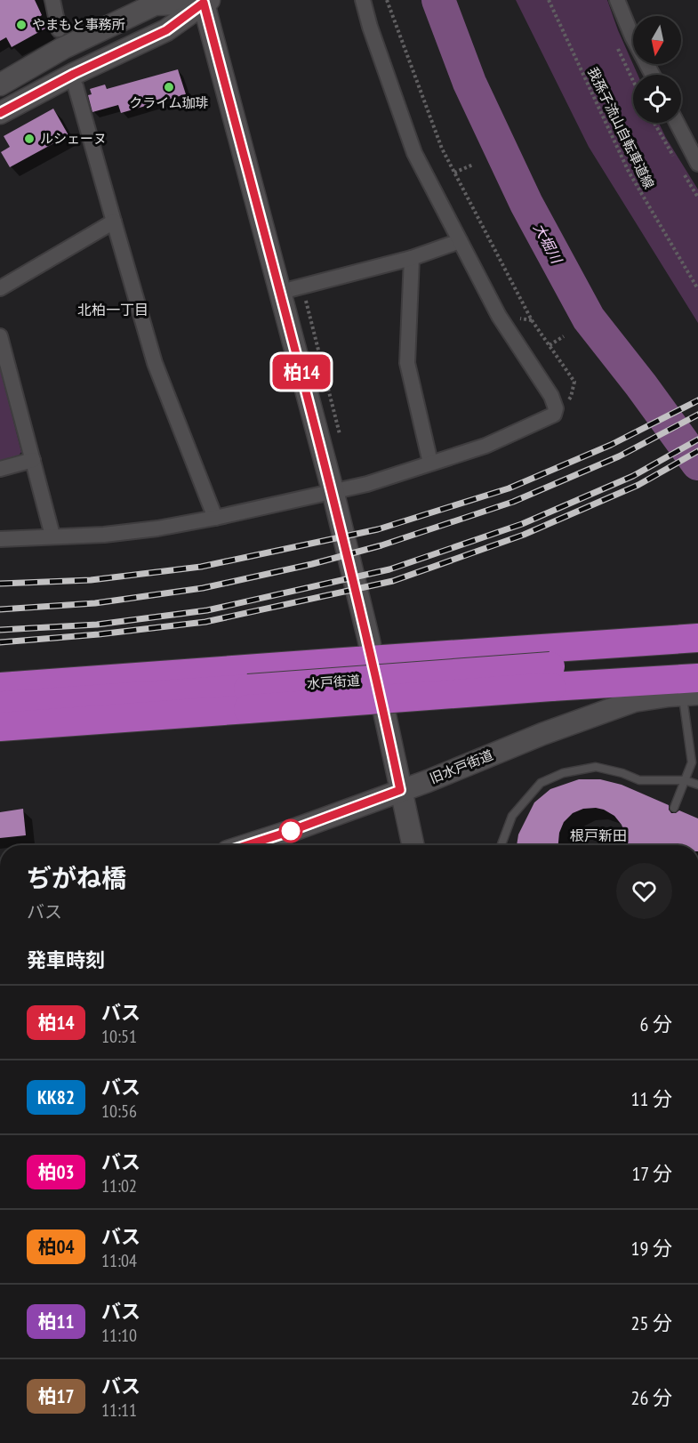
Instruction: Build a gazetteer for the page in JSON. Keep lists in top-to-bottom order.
{
  "streets": {
    "highway": ["水戸街道"],
    "main road": ["旧水戸街道"],
    "path": ["我孫子流山自転車道線"]
  },
  "crossings": [
    ["水戸街道", "旧水戸街道"]
  ],
  "districts": ["北柏一丁目", "根戸新田"],
  "water": ["大堀川"],
  "places": ["やまもと事務所", "クライム珈琲", "ルシェーヌ"],
  "lines": ["bus line 柏14"],
  "north": "bottom",
  "page": {
    "on_map": "柏14",
    "heading": [
      ["ぢがね橋", "バス"],
      "発車時刻"
    ],
    "list": [
      {
        "mark": "柏14",
        "name": "バス",
        "note": "10:51",
        "value": "6 分"
      },
      {
        "mark": "KK82",
        "name": "バス",
        "note": "10:56",
        "value": "11 分"
      },
      {
        "mark": "柏03",
        "name": "バス",
        "note": "11:02",
        "value": "17 分"
      },
      {
        "mark": "柏04",
        "name": "バス",
        "note": "11:04",
        "value": "19 分"
      },
      {
        "mark": "柏11",
        "name": "バス",
        "note": "11:10",
        "value": "25 分"
      },
      {
        "mark": "柏17",
        "name": "バス",
        "note": "11:11",
        "value": "26 分"
      }
    ]
  }
}
